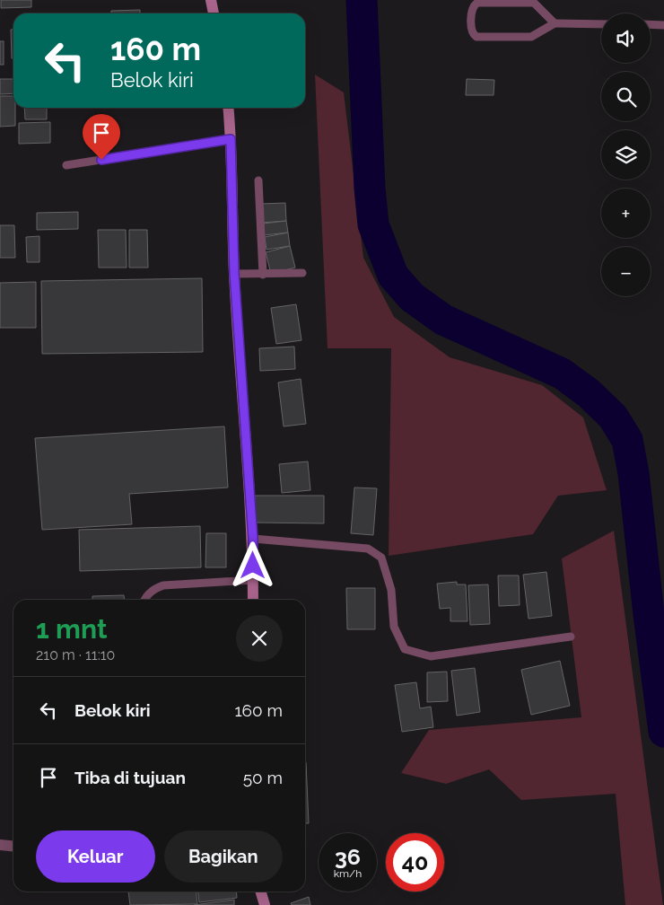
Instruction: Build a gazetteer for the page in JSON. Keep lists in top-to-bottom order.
{
  "page": {
    "map_buttons": ["+", "−"],
    "turn": ["160 m", "Belok kiri"],
    "heading": ["1 mnt", "210 m · 11:10"],
    "list": [
      {
        "name": "Belok kiri",
        "value": "160 m"
      },
      {
        "name": "Tiba di tujuan",
        "value": "50 m"
      }
    ],
    "buttons": ["Keluar", "Bagikan"],
    "speed": "36 km/h",
    "limit": "40"
  }
}
